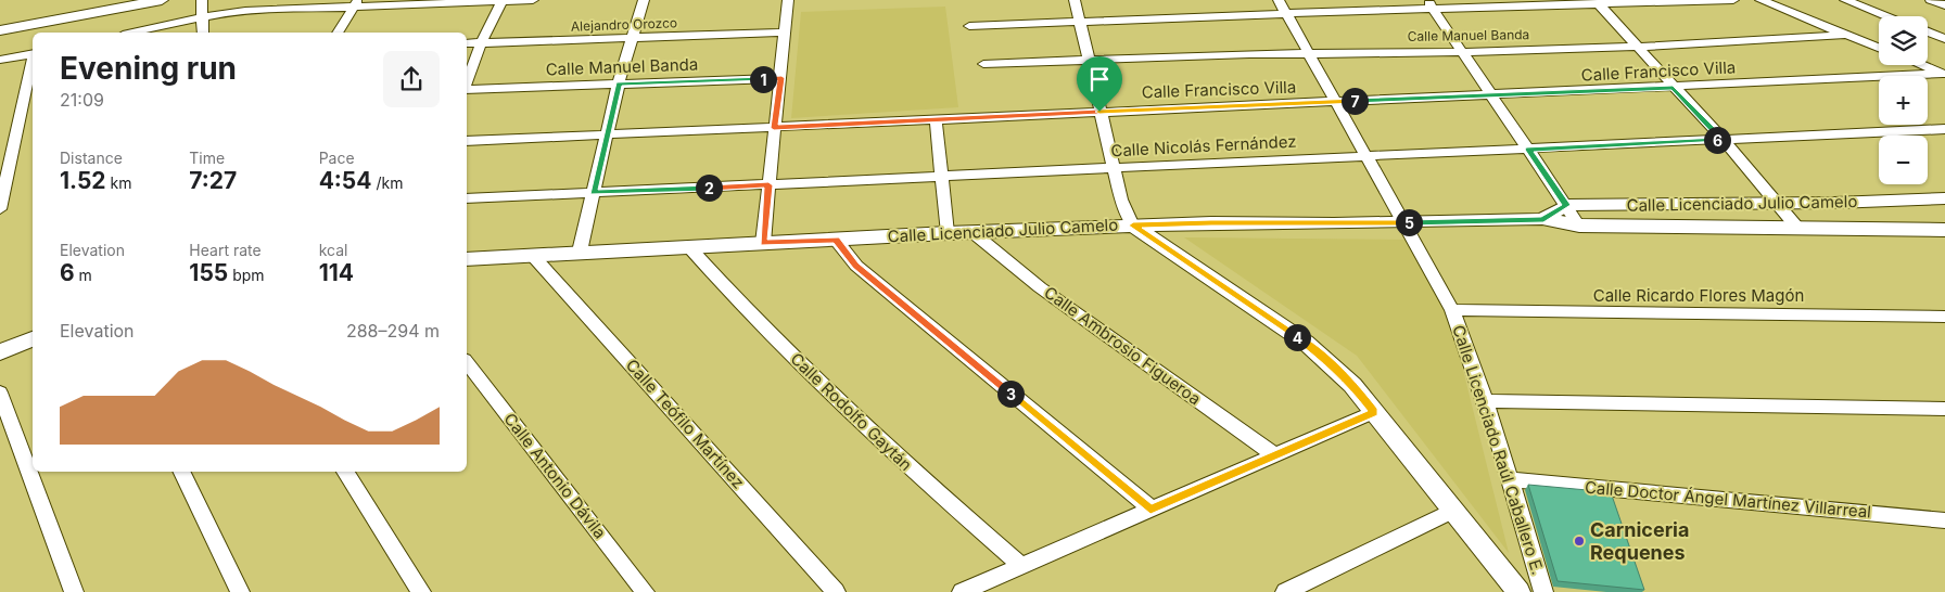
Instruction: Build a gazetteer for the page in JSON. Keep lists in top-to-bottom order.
{
  "streets": {
    "street": [
      "Alejandro Orozco",
      "Calle Manuel Banda",
      "Calle Francisco Villa",
      "Calle Nicolás Fernández",
      "Calle Licenciado Julio Camelo",
      "Calle Ricardo Flores Magón",
      "Calle Ambrosio Figueroa",
      "Calle Rodolfo Gaytán",
      "Calle Teófilo Martínez",
      "Calle Licenciado Raúl Caballero E.",
      "Calle Antonio Dávila",
      "Calle Doctor Ángel Martínez Villarreal"
    ]
  },
  "crossings": [
    ["Calle Manuel Banda", "Calle Licenciado Raúl Caballero E."],
    ["Calle Francisco Villa", "Calle Licenciado Raúl Caballero E."],
    ["Calle Nicolás Fernández", "Calle Licenciado Raúl Caballero E."],
    ["Calle Licenciado Julio Camelo", "Calle Ambrosio Figueroa"],
    ["Calle Licenciado Julio Camelo", "Calle Rodolfo Gaytán"],
    ["Calle Licenciado Julio Camelo", "Calle Teófilo Martínez"],
    ["Calle Licenciado Julio Camelo", "Calle Licenciado Raúl Caballero E."],
    ["Calle Ricardo Flores Magón", "Calle Licenciado Raúl Caballero E."],
    ["Calle Licenciado Raúl Caballero E.", "Calle Doctor Ángel Martínez Villarreal"]
  ],
  "places": ["Carniceria Requenes"],
  "page": {
    "map_buttons": ["+", "−"],
    "heading": ["Evening run", "21:09"],
    "pins": [
      "1",
      "7",
      "6",
      "2",
      "5",
      "4",
      "3"
    ],
    "stats": [
      ["Distance", "1.52 km"],
      ["Time", "7:27"],
      ["Pace", "4:54 /km"],
      ["Elevation", "6 m"],
      ["Heart rate", "155 bpm"],
      ["kcal", "114"]
    ],
    "chart": ["Elevation", "288–294 m"]
  }
}
